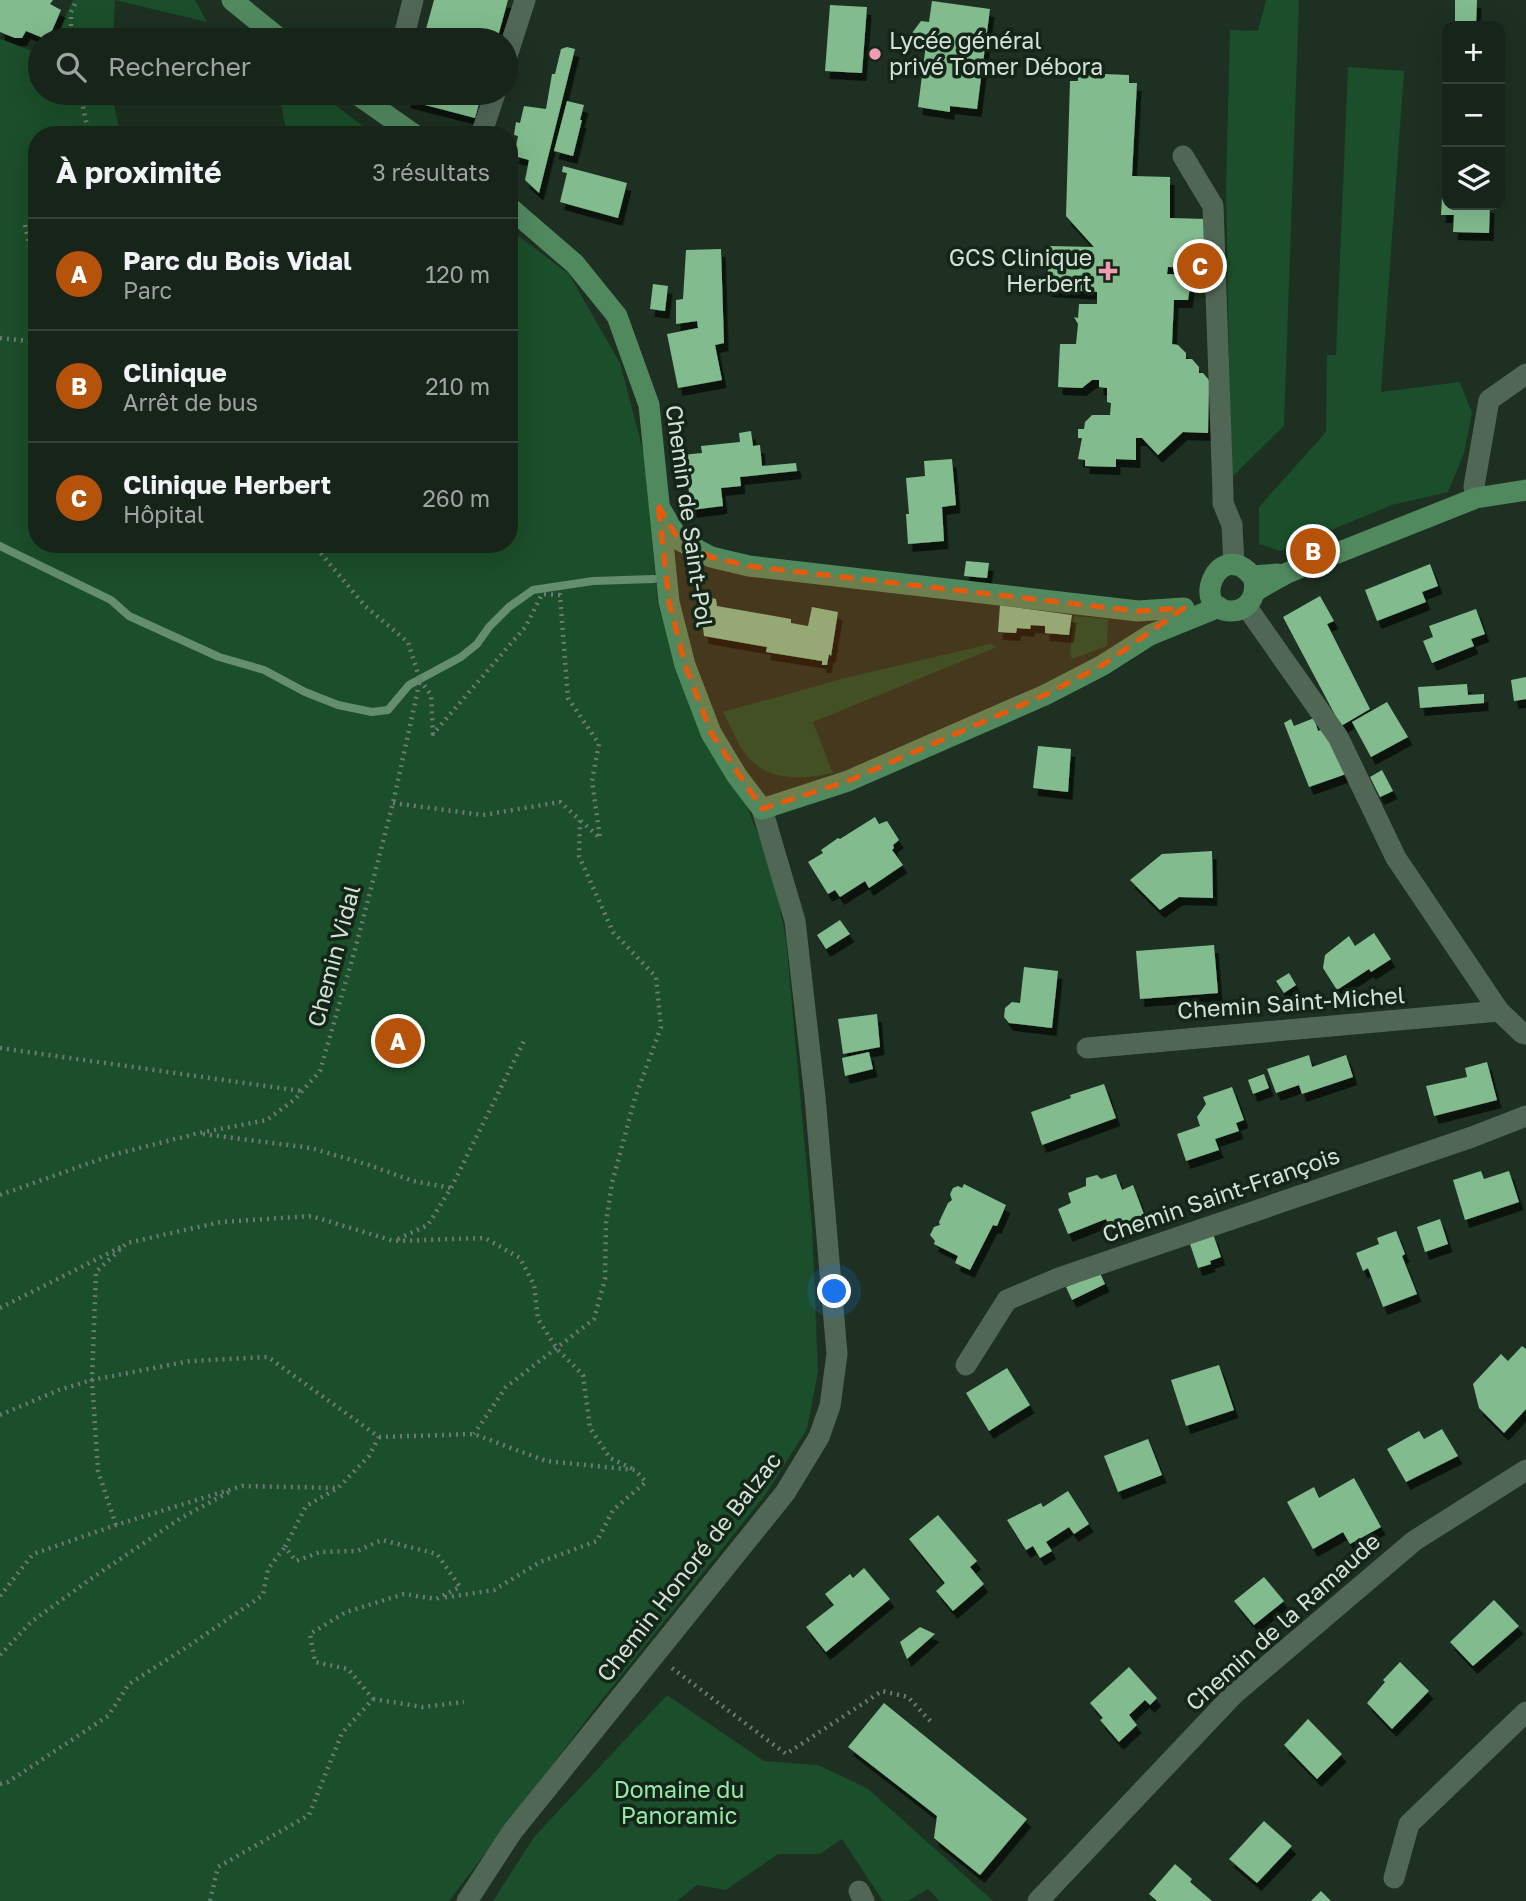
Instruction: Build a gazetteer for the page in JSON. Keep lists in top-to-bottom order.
{
  "streets": {
    "main road": ["Chemin de Saint-Pol"],
    "street": [
      "Chemin Saint-Michel",
      "Chemin Saint-François",
      "Chemin Honoré de Balzac",
      "Chemin de la Ramaude"
    ],
    "path": ["Chemin Vidal"]
  },
  "crossings": [
    ["Chemin de Saint-Pol", "Chemin Honoré de Balzac"]
  ],
  "parks": ["Domaine du Panoramic"],
  "places": {
    "other": ["Lycée général privé Tomer Débora"],
    "health": ["GCS Clinique Herbert"]
  },
  "page": {
    "map_buttons": ["+", "−"],
    "search": "Rechercher",
    "heading": ["À proximité", "3 résultats"],
    "list": [
      {
        "mark": "A",
        "name": "Parc du Bois Vidal",
        "note": "Parc",
        "value": "120 m"
      },
      {
        "mark": "B",
        "name": "Clinique",
        "note": "Arrêt de bus",
        "value": "210 m"
      },
      {
        "mark": "C",
        "name": "Clinique Herbert",
        "note": "Hôpital",
        "value": "260 m"
      }
    ],
    "pins": ["C", "B", "A"]
  }
}
